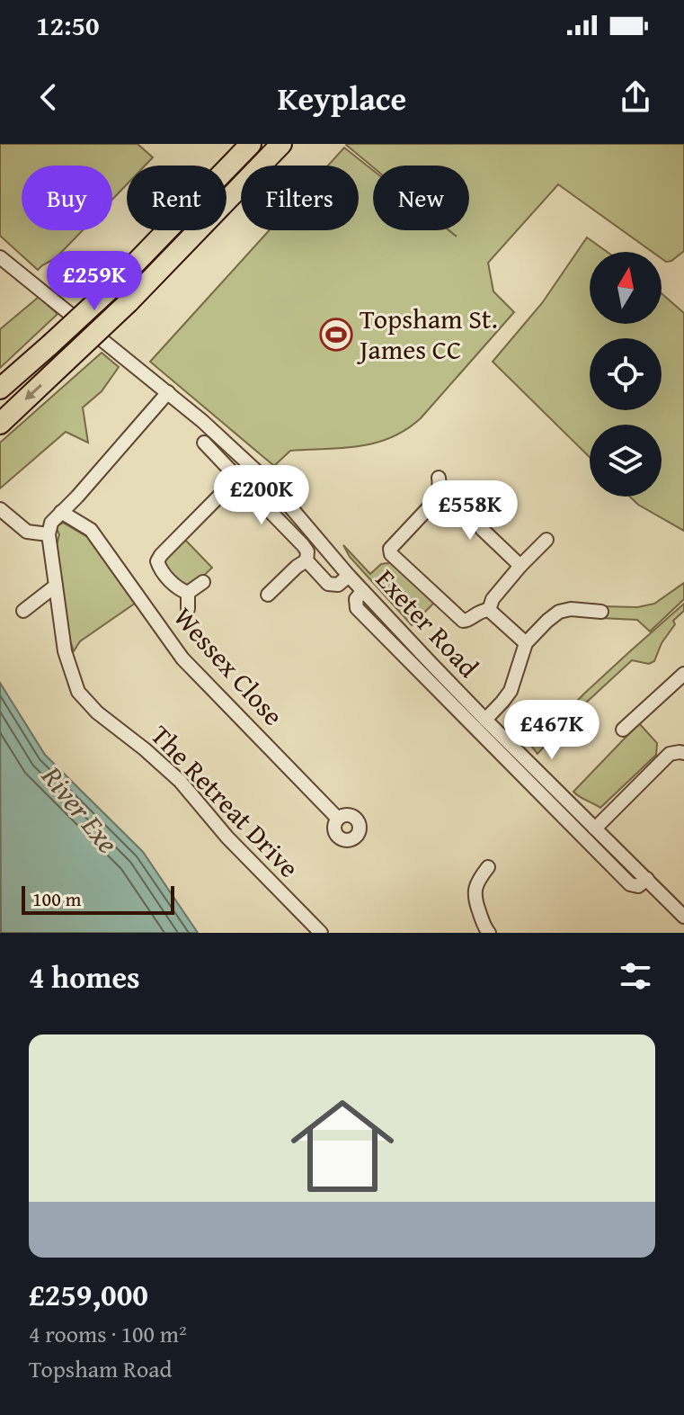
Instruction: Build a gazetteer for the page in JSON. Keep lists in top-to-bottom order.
{
  "streets": {
    "street": ["Exeter Road", "Wessex Close", "The Retreat Drive"]
  },
  "water": ["River Exe"],
  "places": {
    "sports": ["Topsham St. James CC"]
  },
  "scale_bar": "100 m",
  "north": "top",
  "page": {
    "status": "12:50",
    "header": "Keyplace",
    "chip": [
      "Buy",
      "Rent",
      "Filters",
      "New"
    ],
    "price": [
      "£259K",
      "£200K",
      "£558K",
      "£467K"
    ],
    "scale": "100 m",
    "heading": "4 homes",
    "list": [
      {
        "name": "£259,000",
        "note": "4 rooms · 100 m² · Topsham Road"
      }
    ]
  }
}
